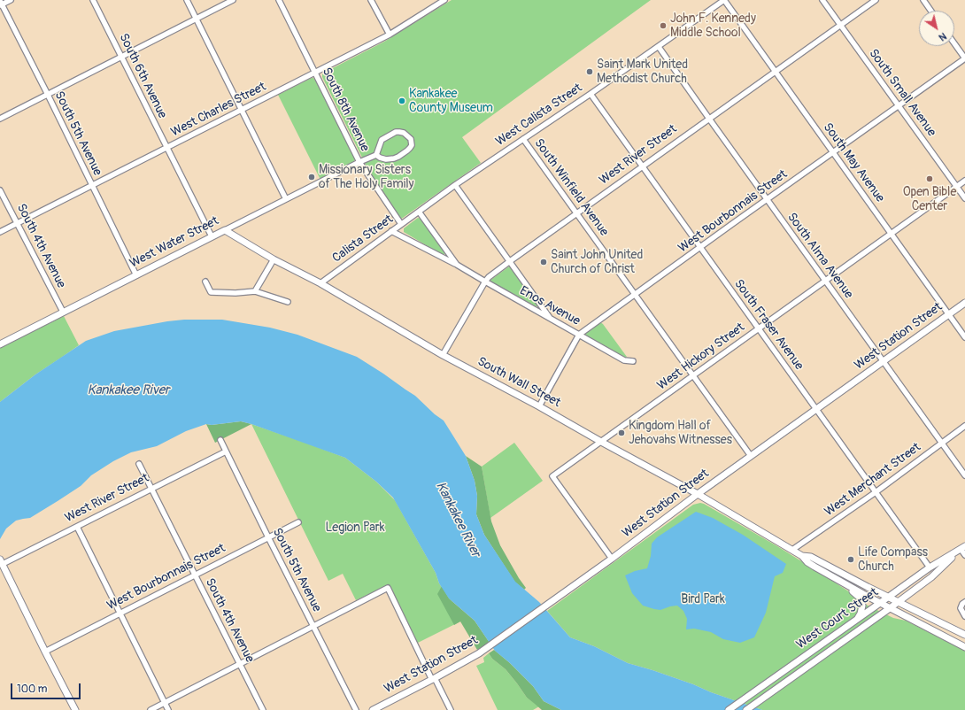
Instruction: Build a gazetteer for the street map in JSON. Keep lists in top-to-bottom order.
{
  "streets": {
    "main road": [
      "West Water Street",
      "West Station Street",
      "South Wall Street",
      "West Court Street"
    ],
    "street": [
      "South 6th Avenue",
      "South Small Avenue",
      "West Charles Street",
      "South 8th Avenue",
      "West Calista Street",
      "South 5th Avenue",
      "West River Street",
      "South May Avenue",
      "South Winfield Avenue",
      "West Bourbonnais Street",
      "Calista Street",
      "South 4th Avenue",
      "South Alma Avenue",
      "Enos Avenue",
      "South Fraser Avenue",
      "West Hickory Street",
      "West Merchant Street"
    ]
  },
  "crossings": [
    ["South 6th Avenue", "West Charles Street"],
    ["South 6th Avenue", "West Water Street"],
    ["South Small Avenue", "West River Street"],
    ["South Small Avenue", "West Bourbonnais Street"],
    ["South Small Avenue", "West Hickory Street"],
    ["West Charles Street", "South 8th Avenue"],
    ["West Charles Street", "South 5th Avenue"],
    ["West Charles Street", "South 4th Avenue"],
    ["South 8th Avenue", "Calista Street"],
    ["South 8th Avenue", "West Water Street"],
    ["West Calista Street", "South May Avenue"],
    ["West Calista Street", "South Winfield Avenue"],
    ["West Calista Street", "Calista Street"],
    ["West Calista Street", "South Alma Avenue"],
    ["West Calista Street", "Enos Avenue"],
    ["West Calista Street", "South Fraser Avenue"],
    ["South 5th Avenue", "West River Street"],
    ["South 5th Avenue", "West Bourbonnais Street"],
    ["South 5th Avenue", "West Water Street"],
    ["West River Street", "South May Avenue"],
    ["West River Street", "South Winfield Avenue"],
    ["West River Street", "South 4th Avenue"],
    ["West River Street", "South Alma Avenue"],
    ["West River Street", "Enos Avenue"],
    ["West River Street", "South Fraser Avenue"],
    ["West River Street", "South Wall Street"],
    ["South May Avenue", "West Bourbonnais Street"],
    ["South May Avenue", "West Station Street"],
    ["South May Avenue", "West Hickory Street"],
    ["South Winfield Avenue", "West Bourbonnais Street"],
    ["South Winfield Avenue", "West Station Street"],
    ["South Winfield Avenue", "West Hickory Street"],
    ["West Bourbonnais Street", "South 4th Avenue"],
    ["West Bourbonnais Street", "South Alma Avenue"],
    ["West Bourbonnais Street", "Enos Avenue"],
    ["West Bourbonnais Street", "South Fraser Avenue"],
    ["West Bourbonnais Street", "South Wall Street"],
    ["Calista Street", "Enos Avenue"],
    ["Calista Street", "South Wall Street"],
    ["West Water Street", "South 4th Avenue"],
    ["West Water Street", "South Wall Street"],
    ["South Alma Avenue", "West Station Street"],
    ["South Alma Avenue", "West Hickory Street"],
    ["South Alma Avenue", "West Merchant Street"],
    ["South Fraser Avenue", "West Station Street"],
    ["South Fraser Avenue", "West Hickory Street"],
    ["South Fraser Avenue", "West Merchant Street"],
    ["South Fraser Avenue", "West Court Street"],
    ["West Station Street", "West Hickory Street"],
    ["West Station Street", "South Wall Street"],
    ["West Hickory Street", "South Wall Street"],
    ["South Wall Street", "West Merchant Street"],
    ["South Wall Street", "West Court Street"]
  ],
  "water": ["Kankakee River"],
  "parks": ["Legion Park", "Bird Park"],
  "places": [
    "John F. Kennedy Middle School",
    "Saint Mark United Methodist Church",
    "Kankakee County Museum",
    "Missionary Sisters of The Holy Family",
    "Open Bible Center",
    "Saint John United Church of Christ",
    "Kingdom Hall of Jehovahs Witnesses",
    "Life Compass Church"
  ],
  "scale_bar": "100 m",
  "north": "bottom right"
}
